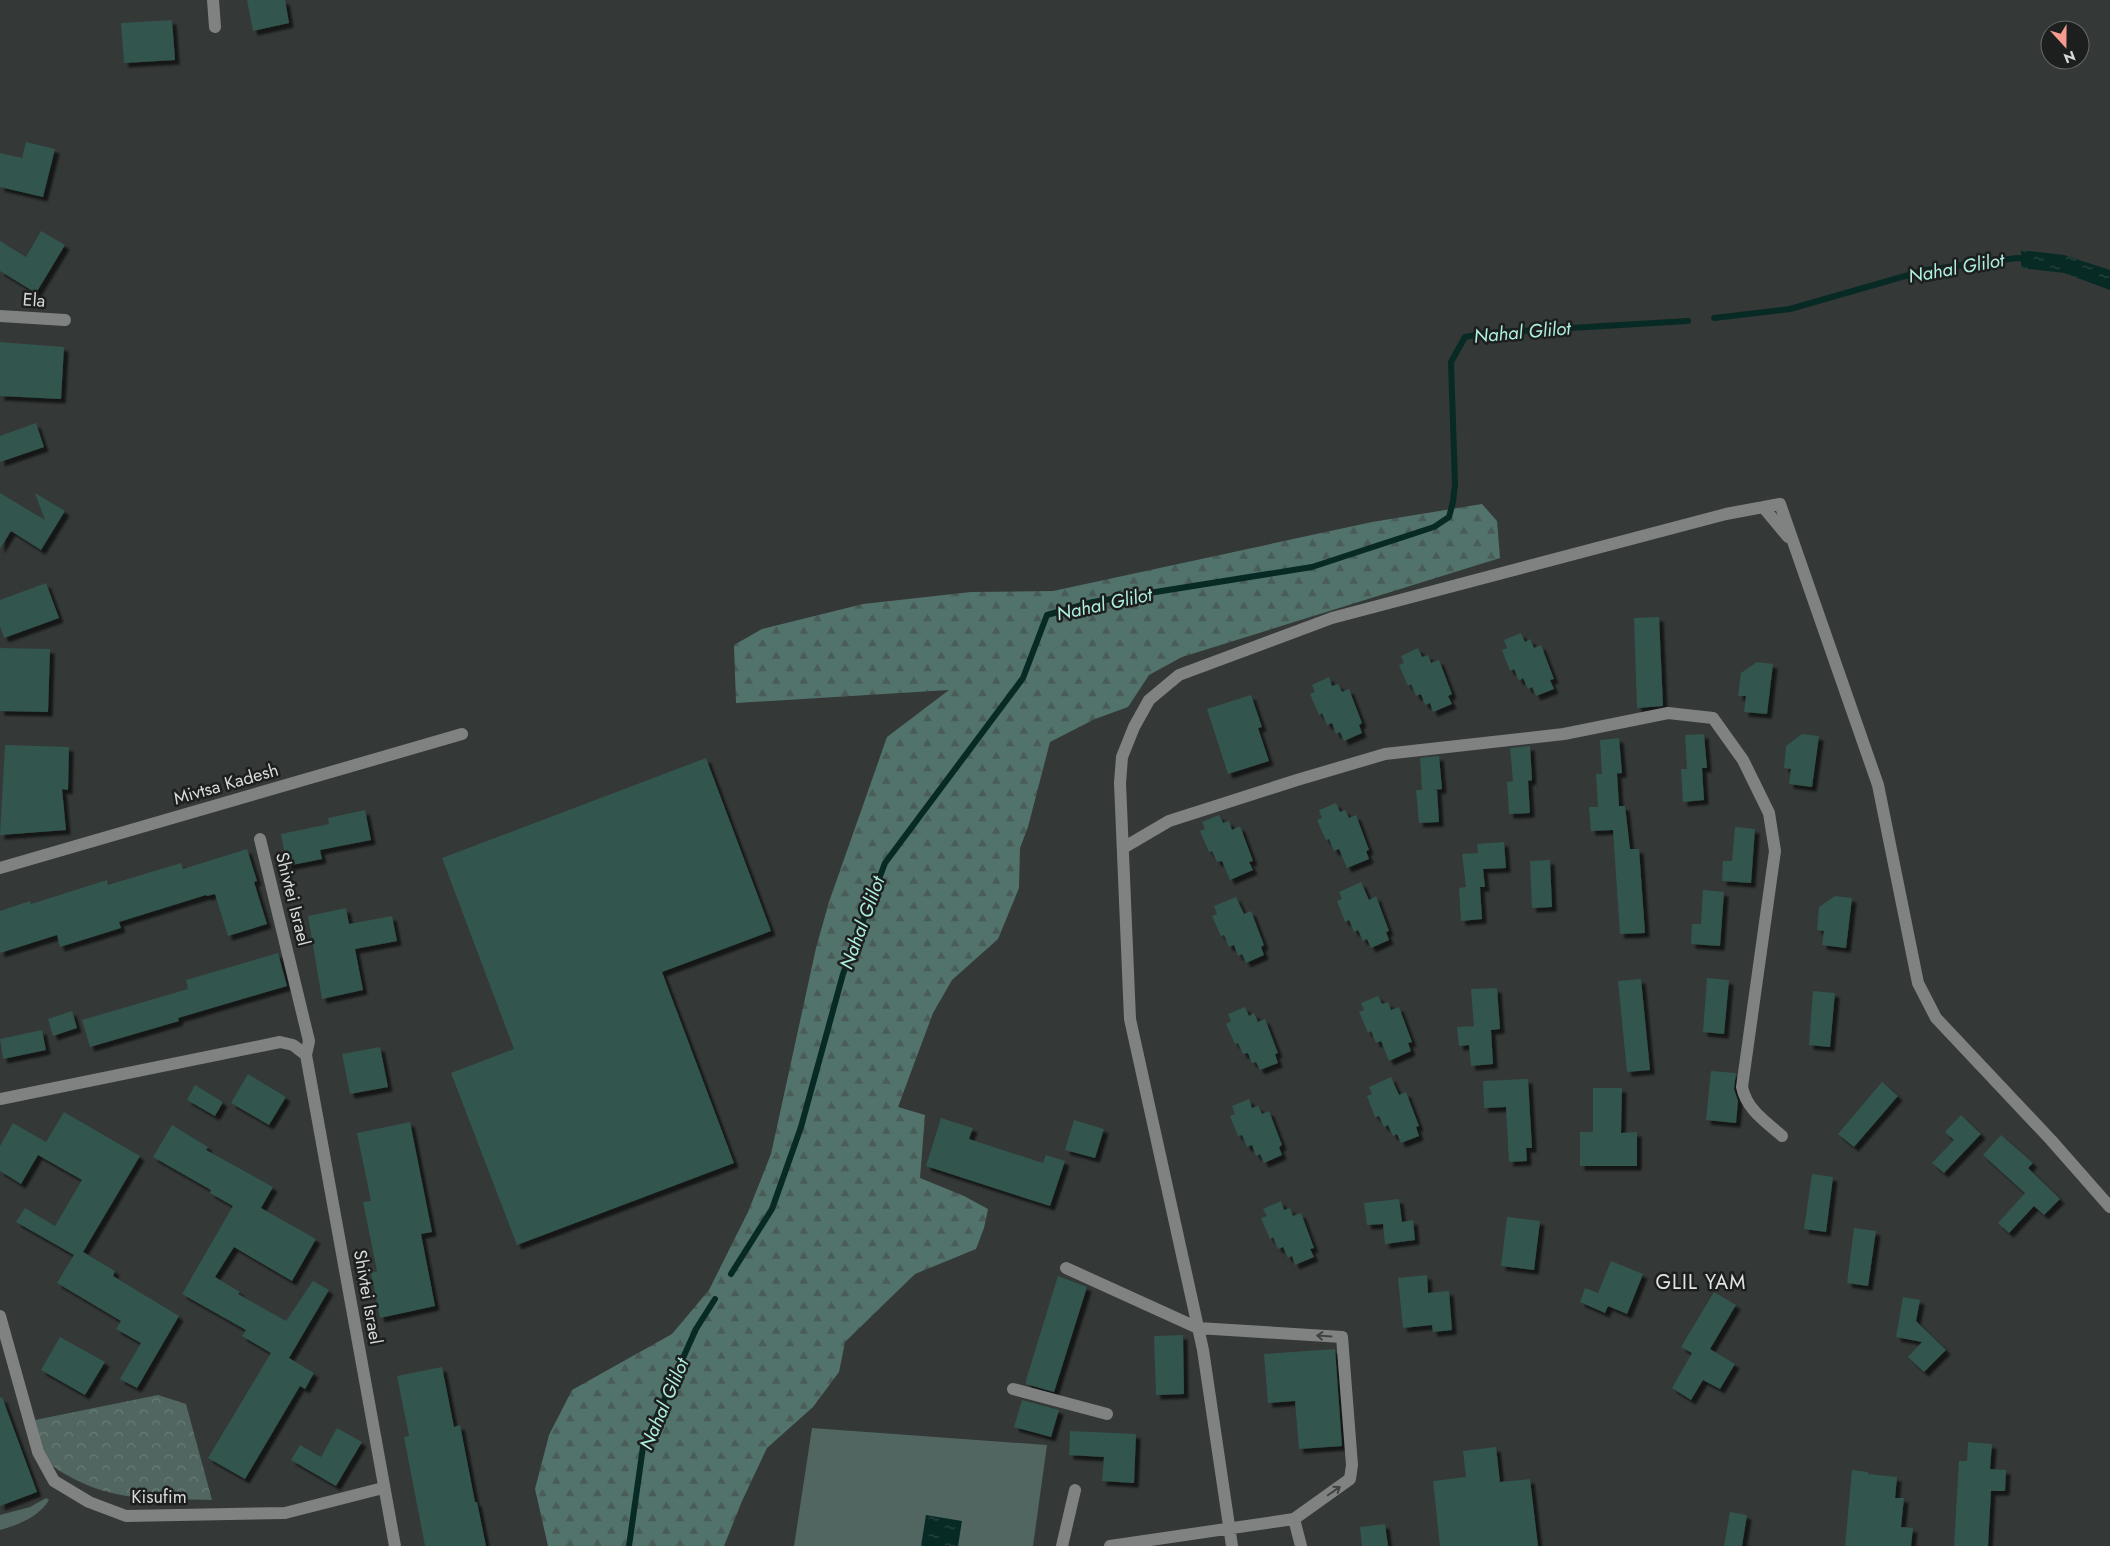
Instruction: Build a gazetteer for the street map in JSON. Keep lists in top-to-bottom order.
{
  "streets": {
    "street": [
      "Ela",
      "Mivtsa Kadesh",
      "Shivtei Israel",
      "Kisufim"
    ]
  },
  "crossings": [
    ["Shivtei Israel", "Kisufim"]
  ],
  "districts": ["GLIL YAM"],
  "water": ["Nahal Glilot"],
  "north": "bottom"
}
